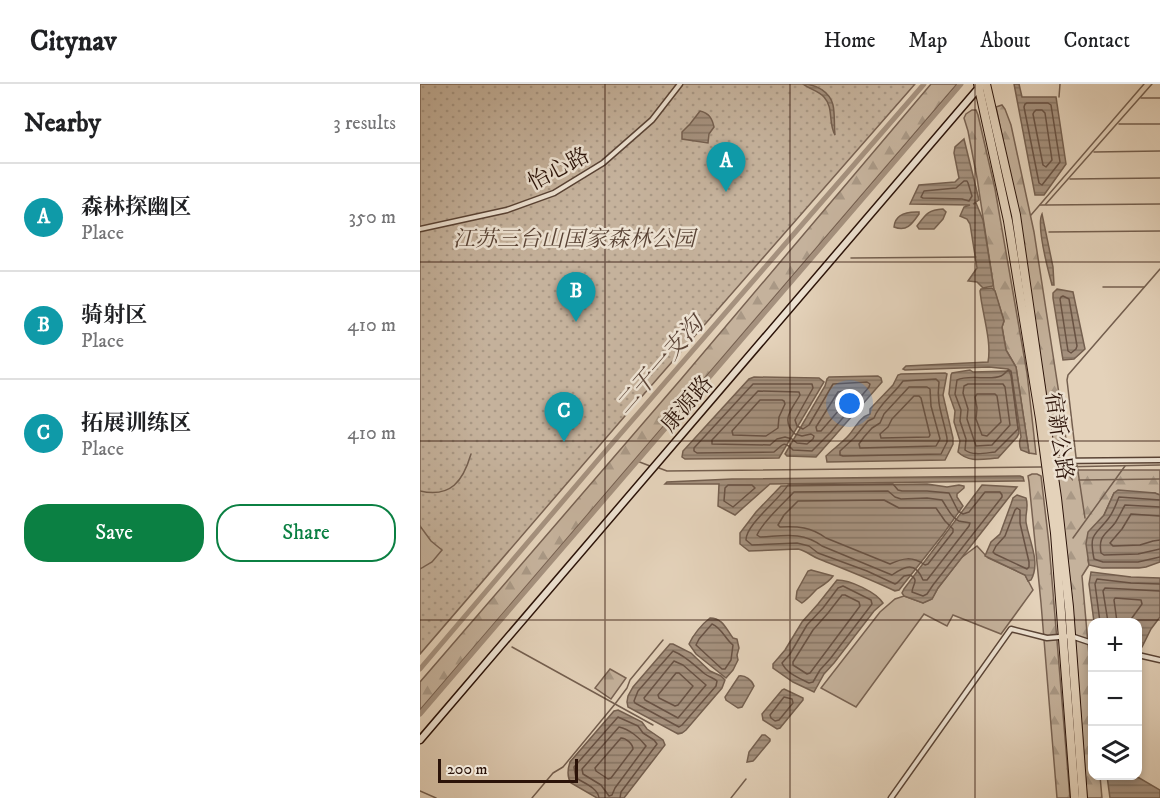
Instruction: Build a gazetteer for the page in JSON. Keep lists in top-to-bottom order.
{
  "streets": {
    "highway": ["宿新公路"],
    "street": ["怡心路", "康源路"]
  },
  "crossings": [
    ["康源路", "宿新公路"]
  ],
  "water": ["二干一支沟"],
  "parks": ["江苏三台山国家森林公园"],
  "scale_bar": "200 m",
  "page": {
    "header": "Citynav",
    "nav": [
      "Home",
      "Map",
      "About",
      "Contact"
    ],
    "heading": ["Nearby", "3 results"],
    "pins": ["A", "B", "C"],
    "list": [
      {
        "mark": "A",
        "name": "森林探幽区",
        "note": "Place",
        "value": "350 m"
      },
      {
        "mark": "B",
        "name": "骑射区",
        "note": "Place",
        "value": "410 m"
      },
      {
        "mark": "C",
        "name": "拓展训练区",
        "note": "Place",
        "value": "410 m"
      }
    ],
    "buttons": ["Save", "Share"],
    "map_buttons": ["+", "−"],
    "scale": "200 m"
  }
}
